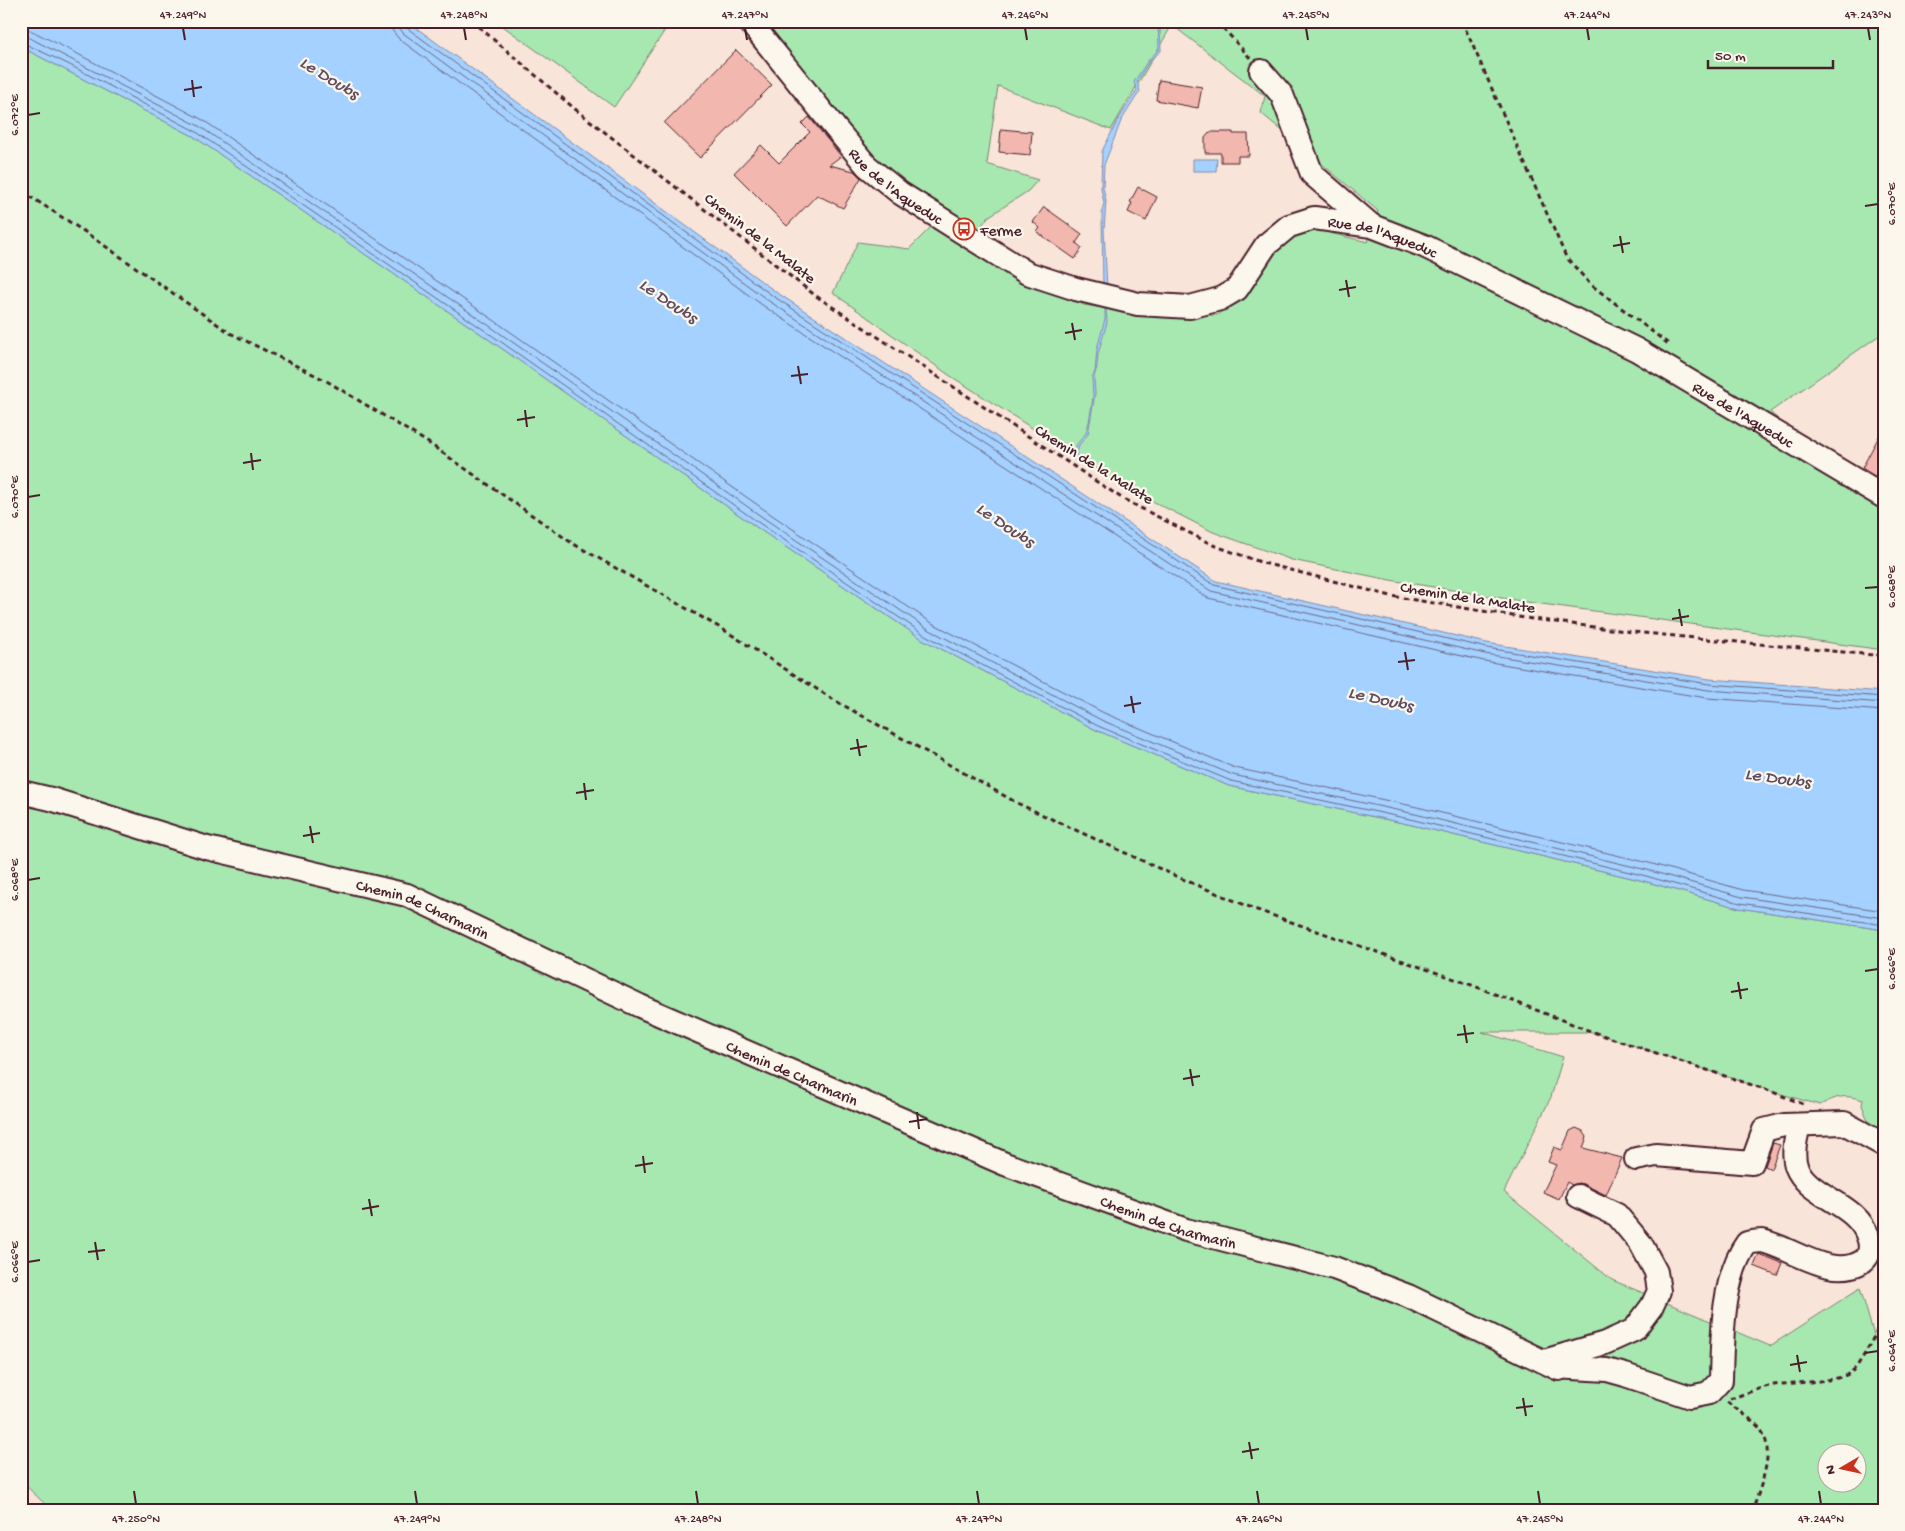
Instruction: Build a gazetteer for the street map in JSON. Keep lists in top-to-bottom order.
{
  "streets": {
    "street": ["Rue de l'Aqueduc", "Chemin de Charmarin"],
    "path": ["Chemin de la Malate"]
  },
  "water": ["Le Doubs"],
  "places": {
    "bus stop": ["Ferme"]
  },
  "scale_bar": "50 m",
  "north": "left",
  "coordinates": [
    "47.249°N",
    "47.248°N",
    "47.247°N",
    "47.246°N",
    "47.245°N",
    "47.244°N",
    "47.243°N",
    "6.072°E",
    "6.070°E",
    "6.068°E",
    "6.066°E",
    "6.064°E",
    "47.250°N"
  ]
}
